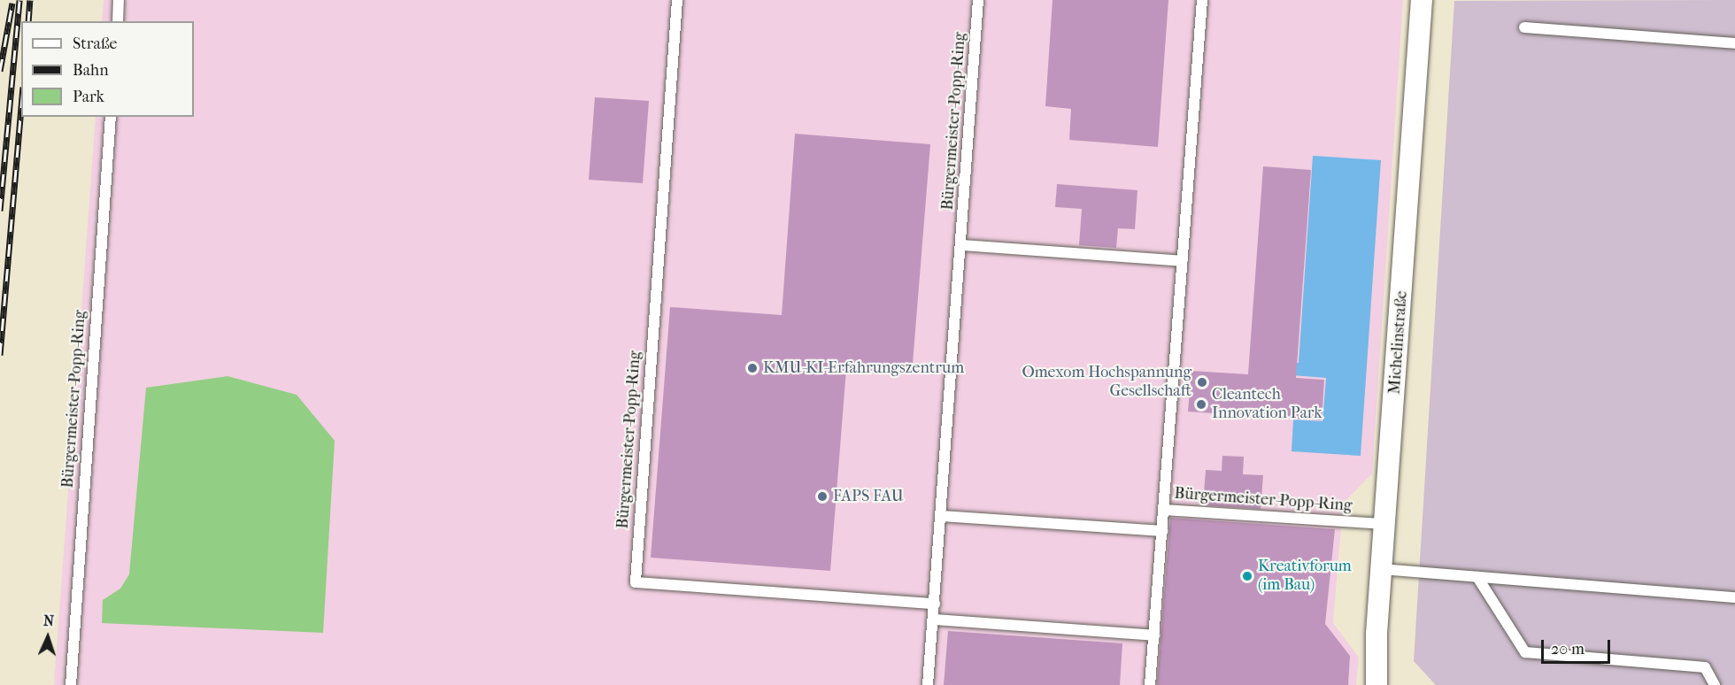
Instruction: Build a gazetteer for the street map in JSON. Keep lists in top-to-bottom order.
{
  "streets": {
    "street": ["Michelinstraße"],
    "lane": ["Bürgermeister-Popp-Ring"]
  },
  "crossings": [
    ["Bürgermeister-Popp-Ring", "Michelinstraße"]
  ],
  "places": [
    "KMU-KI-Erfahrungszentrum",
    "Omexom Hochspannung Gesellschaft",
    "Cleantech Innovation Park",
    "FAPS FAU",
    "Kreativforum (im Bau)"
  ],
  "legend": ["Straße", "Bahn", "Park"],
  "scale_bar": "20 m",
  "north": "top"
}
